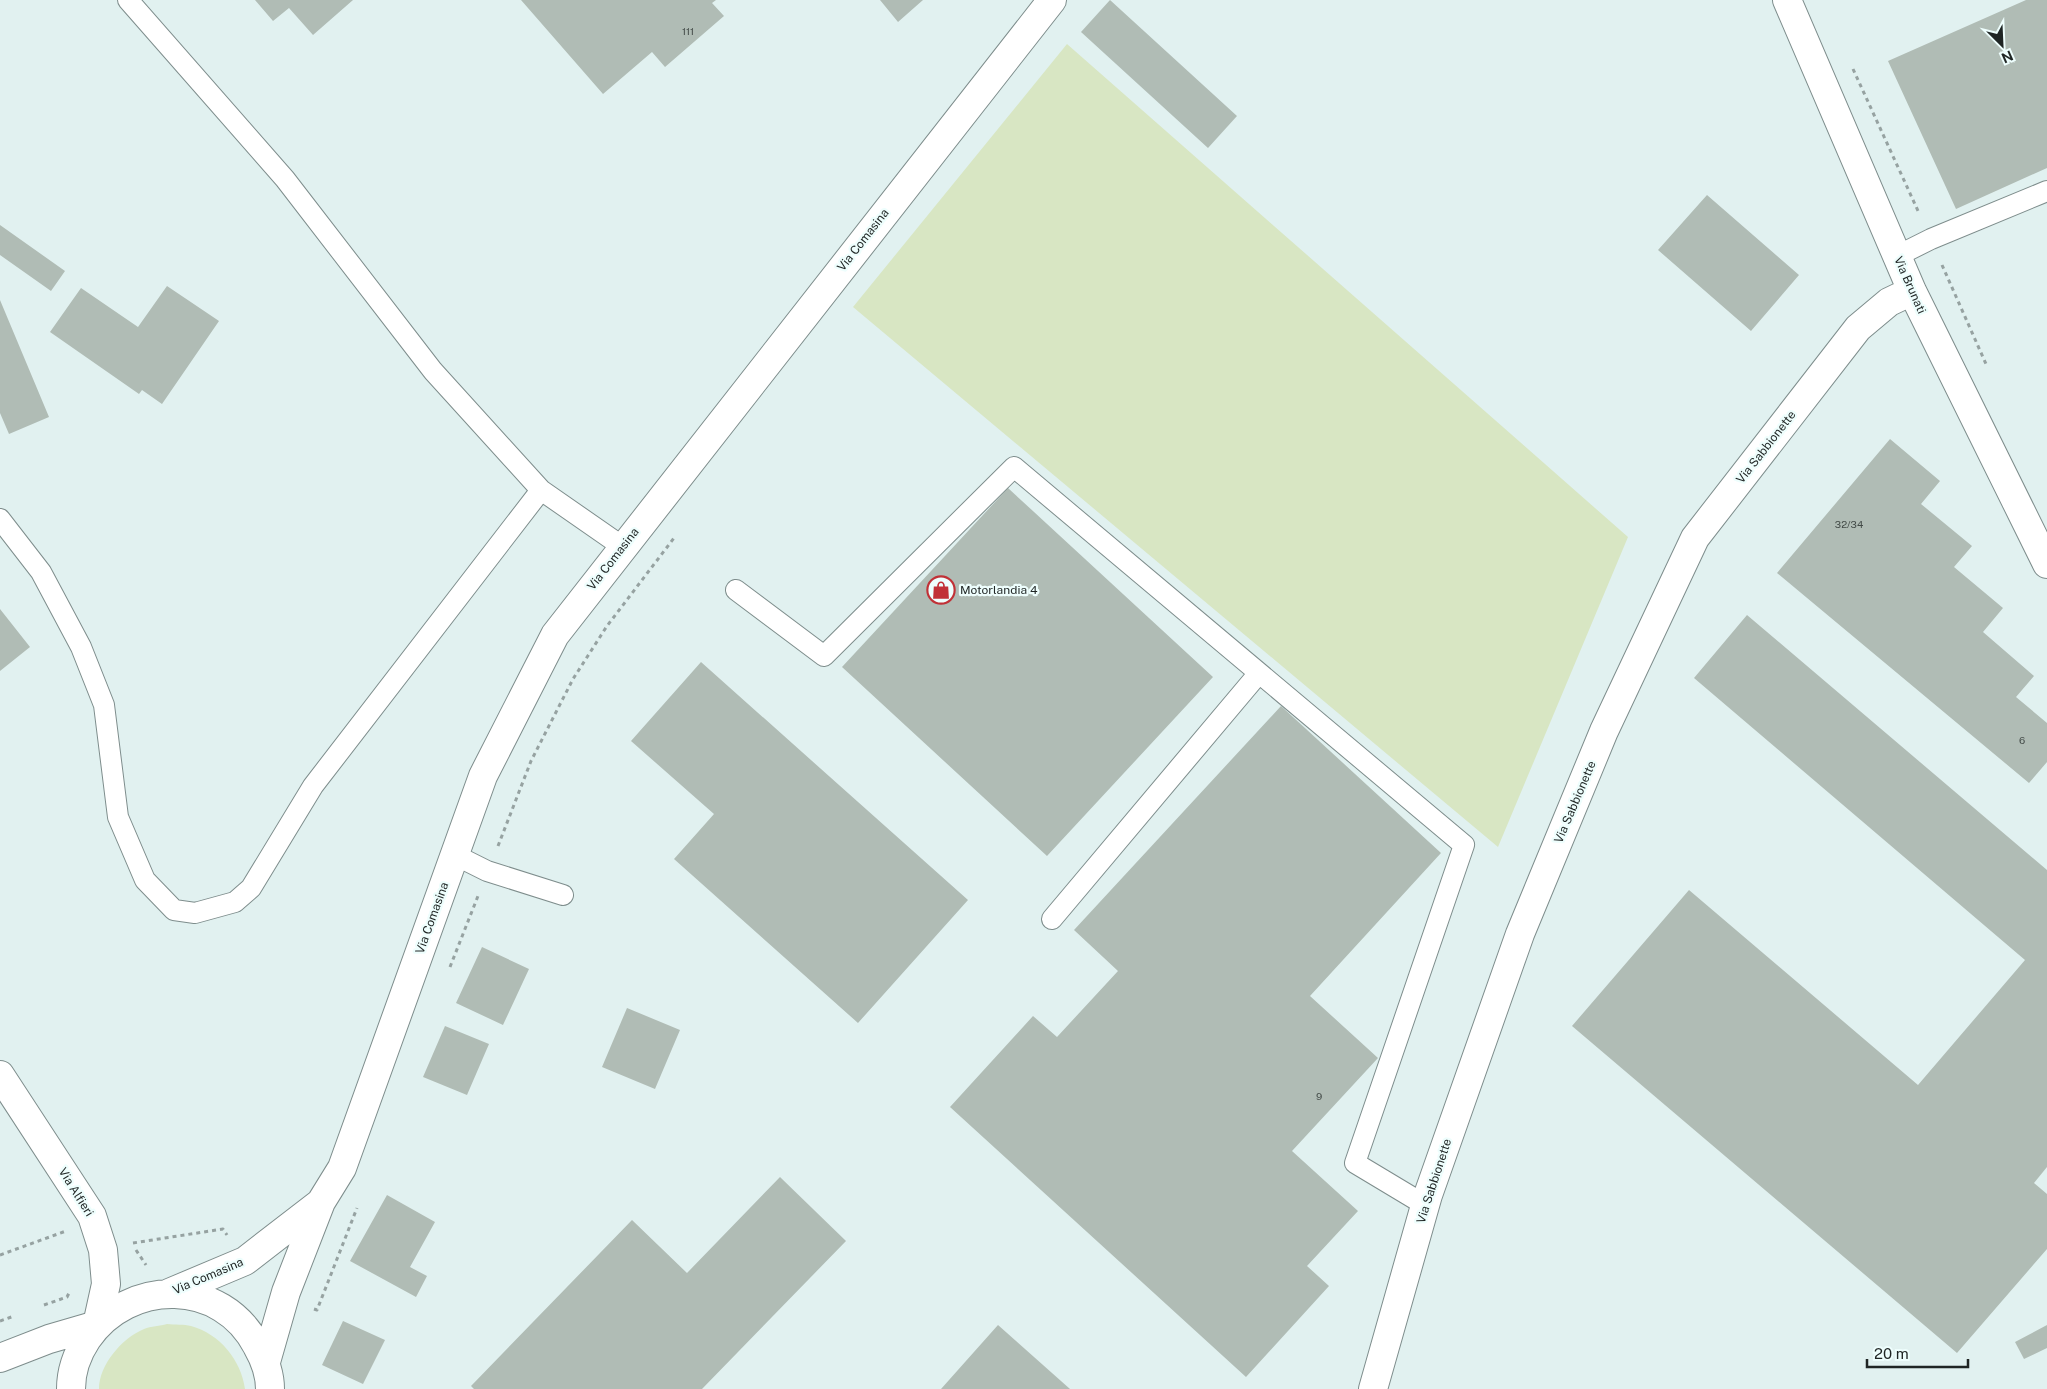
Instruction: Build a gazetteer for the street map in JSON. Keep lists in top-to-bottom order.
{
  "streets": {
    "main road": [
      "Via Comasina",
      "Via Brunati",
      "Via Sabbionette",
      "Via Alfieri"
    ]
  },
  "crossings": [
    ["Via Brunati", "Via Sabbionette"]
  ],
  "places": {
    "shop": ["Motorlandia 4"]
  },
  "house_numbers": [
    "111",
    "32/34",
    "6",
    "9"
  ],
  "scale_bar": "20 m",
  "north": "bottom right"
}
